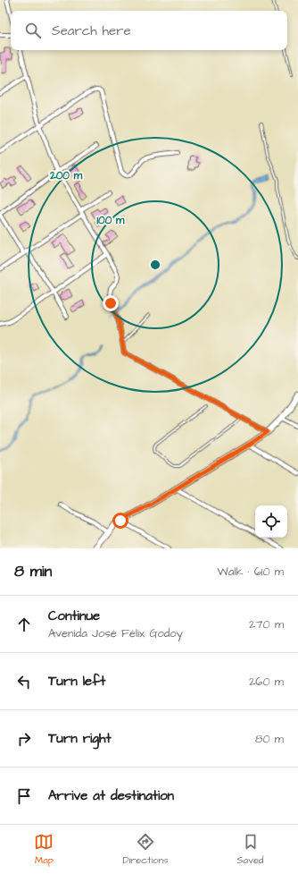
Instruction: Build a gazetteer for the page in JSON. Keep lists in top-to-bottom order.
{
  "page": {
    "search": "Search here",
    "heading": ["8 min", "Walk · 610 m"],
    "list": [
      ["Continue", "Avenida José Félix Godoy", "270 m"],
      ["Turn left", "260 m"],
      ["Turn right", "80 m"],
      "Arrive at destination"
    ],
    "nav": ["Map", "Directions", "Saved"]
  },
  "rings": ["200 m", "100 m"]
}
